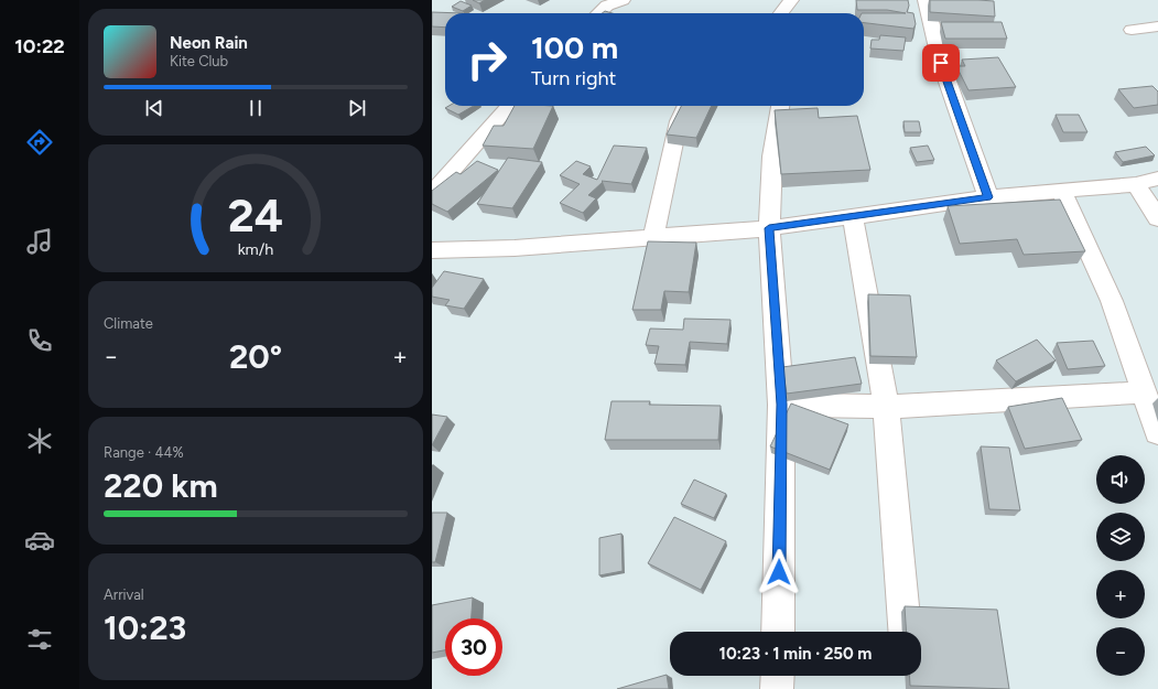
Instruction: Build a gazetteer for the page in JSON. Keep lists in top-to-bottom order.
{
  "page": {
    "tabs": "10:22",
    "turn": ["100 m", "Turn right"],
    "song": ["Neon Rain", "Kite Club"],
    "tile": [
      "Climate",
      ["Range · 44%", "220 km"],
      ["Arrival", "10:23"]
    ],
    "heat": ["−", "20°", "+"],
    "map_buttons": ["+", "−"],
    "limit": "30",
    "trip": "10:23 · 1 min · 250 m",
    "gauge": ["24", "km/h"]
  }
}
